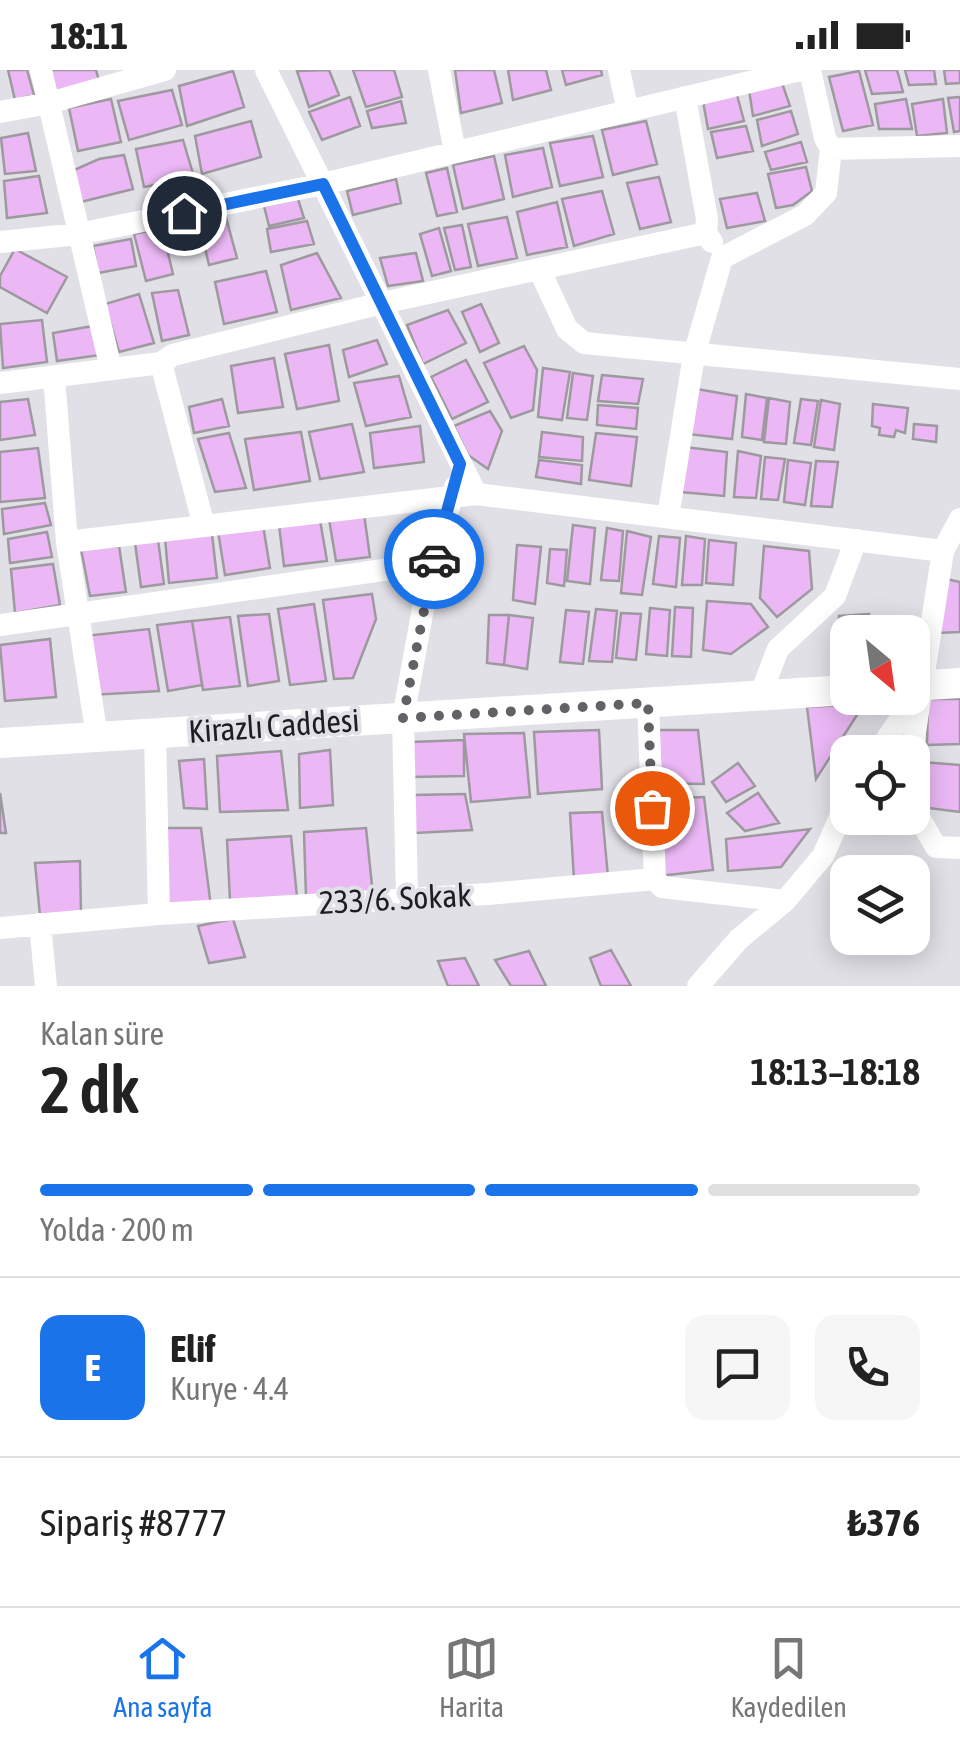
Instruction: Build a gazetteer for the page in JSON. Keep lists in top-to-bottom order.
{
  "streets": {
    "main road": ["Kirazlı Caddesi"],
    "street": ["233/6. Sokak"]
  },
  "north": "bottom right",
  "page": {
    "status": "18:11",
    "heading": ["2 dk", "Kalan süre", "18:13–18:18"],
    "panel": [
      "Elif",
      "Kurye · 4.4",
      "Sipariş #8777",
      "₺376"
    ],
    "bar": "Yolda · 200 m",
    "round": "E",
    "tabs": ["Ana sayfa", "Harita", "Kaydedilen"]
  }
}
